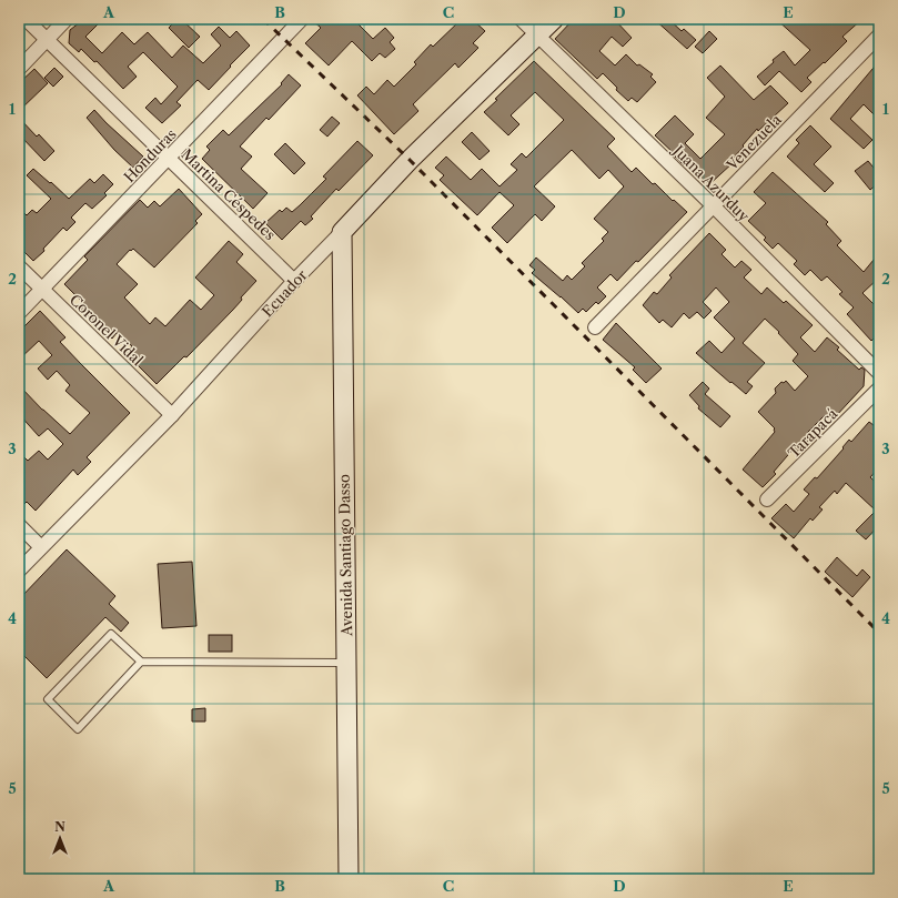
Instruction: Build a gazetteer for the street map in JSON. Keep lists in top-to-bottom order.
{
  "streets": {
    "main road": ["Ecuador", "Avenida Santiago Dasso"],
    "street": [
      "Venezuela",
      "Honduras",
      "Juana Azurduy",
      "Martina Céspedes",
      "Coronel Vidal",
      "Tarapacá"
    ]
  },
  "crossings": [
    ["Venezuela", "Juana Azurduy"],
    ["Honduras", "Martina Céspedes"],
    ["Honduras", "Coronel Vidal"],
    ["Juana Azurduy", "Ecuador"],
    ["Martina Céspedes", "Ecuador"],
    ["Ecuador", "Coronel Vidal"],
    ["Ecuador", "Avenida Santiago Dasso"]
  ],
  "north": "top",
  "grid": {
    "columns": [
      "A",
      "B",
      "C",
      "D",
      "E"
    ],
    "rows": [
      "1",
      "2",
      "3",
      "4",
      "5"
    ]
  }
}
